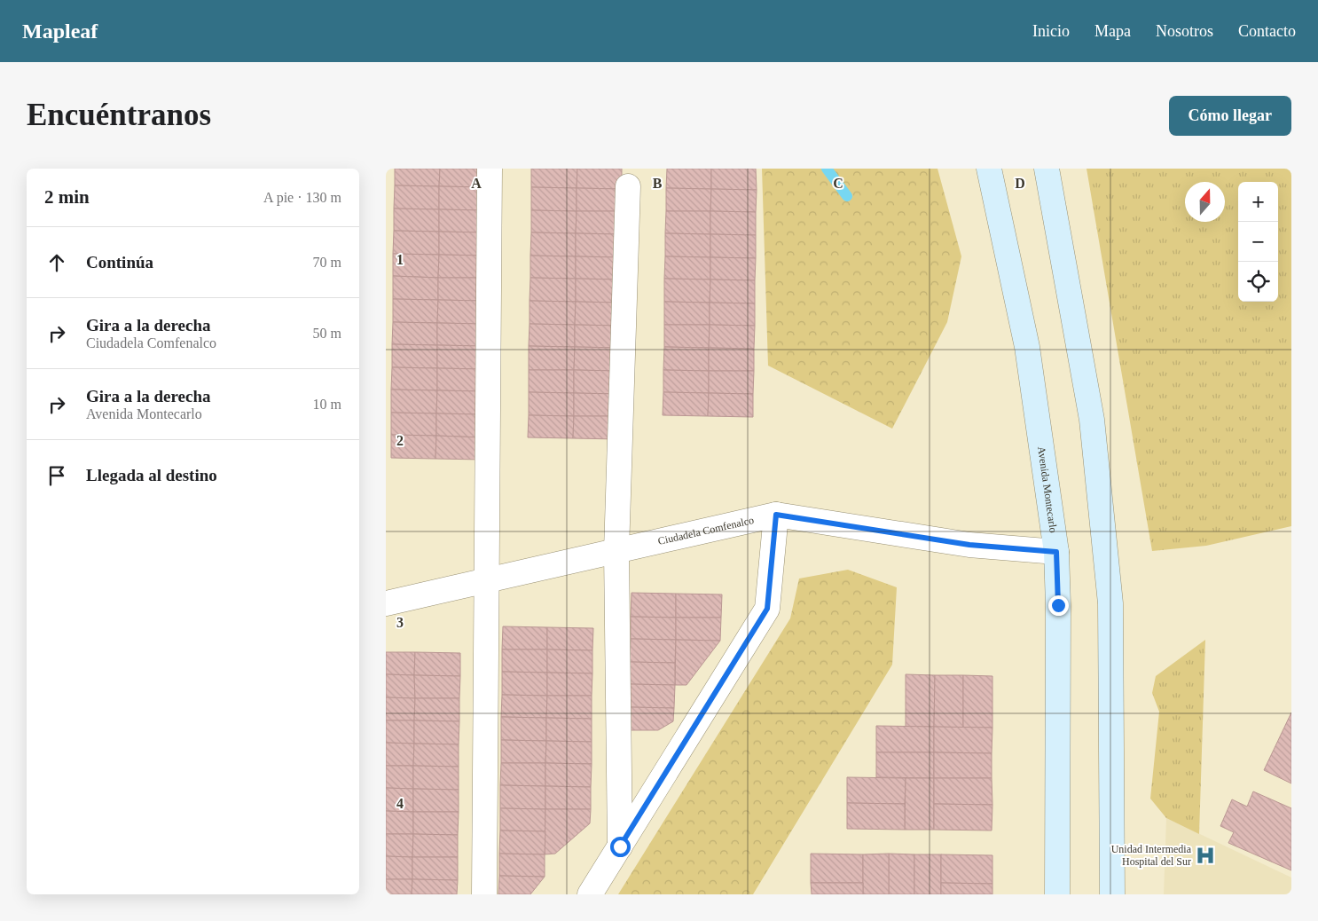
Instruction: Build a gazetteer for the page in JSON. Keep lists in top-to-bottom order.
{
  "streets": {
    "main road": ["Avenida Montecarlo"],
    "street": ["Ciudadela Comfenalco"]
  },
  "crossings": [
    ["Avenida Montecarlo", "Ciudadela Comfenalco"]
  ],
  "places": {
    "hospital": ["Unidad Intermedia Hospital del Sur"]
  },
  "north": "top",
  "page": {
    "header": "Mapleaf",
    "nav": [
      "Inicio",
      "Mapa",
      "Nosotros",
      "Contacto"
    ],
    "buttons": "Cómo llegar",
    "title": "Encuéntranos",
    "heading": ["2 min", "A pie · 130 m"],
    "map_buttons": ["+", "−"],
    "list": [
      ["Continúa", "70 m"],
      ["Gira a la derecha", "Ciudadela Comfenalco", "50 m"],
      ["Gira a la derecha", "Avenida Montecarlo", "10 m"],
      "Llegada al destino"
    ]
  },
  "grid": {
    "columns": [
      "A",
      "B",
      "C",
      "D"
    ],
    "rows": [
      "1",
      "2",
      "3",
      "4"
    ]
  }
}
